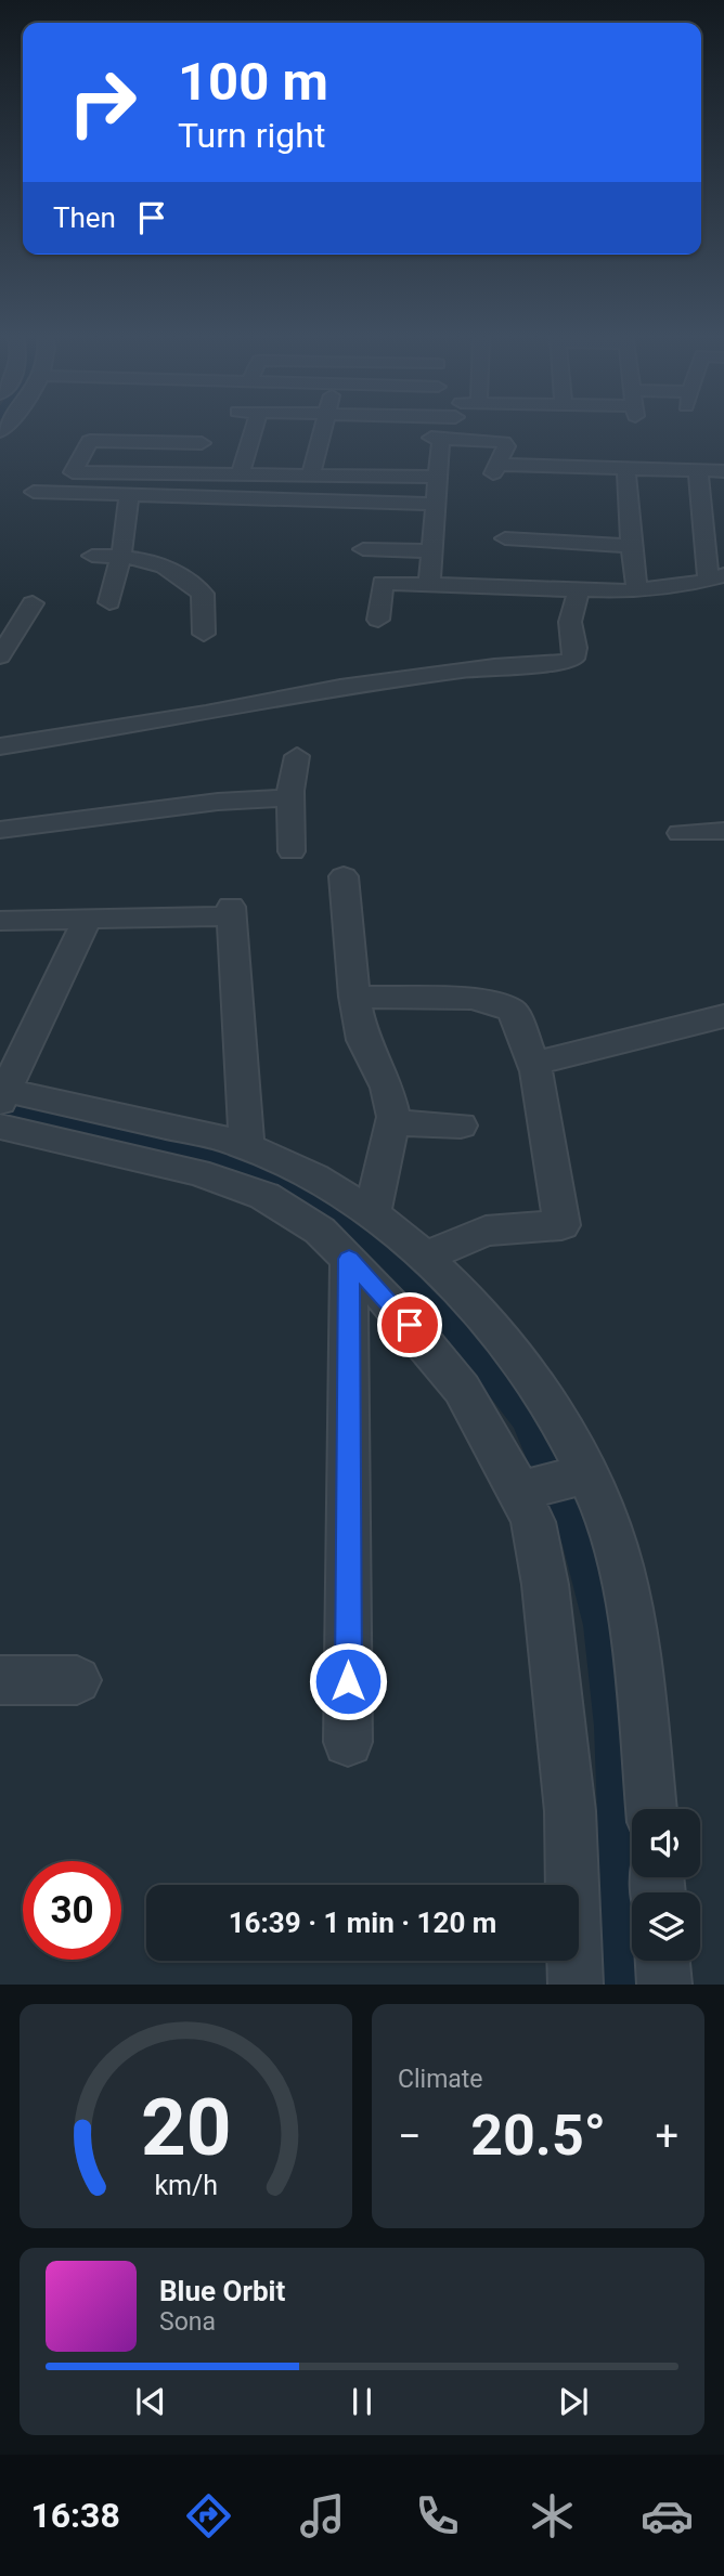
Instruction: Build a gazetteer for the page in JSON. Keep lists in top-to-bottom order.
{
  "page": {
    "turn": ["100 m", "Turn right"],
    "then": "Then",
    "limit": "30",
    "trip": "16:39 · 1 min · 120 m",
    "tile": "Climate",
    "heat": ["−", "20.5°", "+"],
    "song": ["Blue Orbit", "Sona"],
    "tabs": "16:38",
    "gauge": ["20", "km/h"]
  }
}
